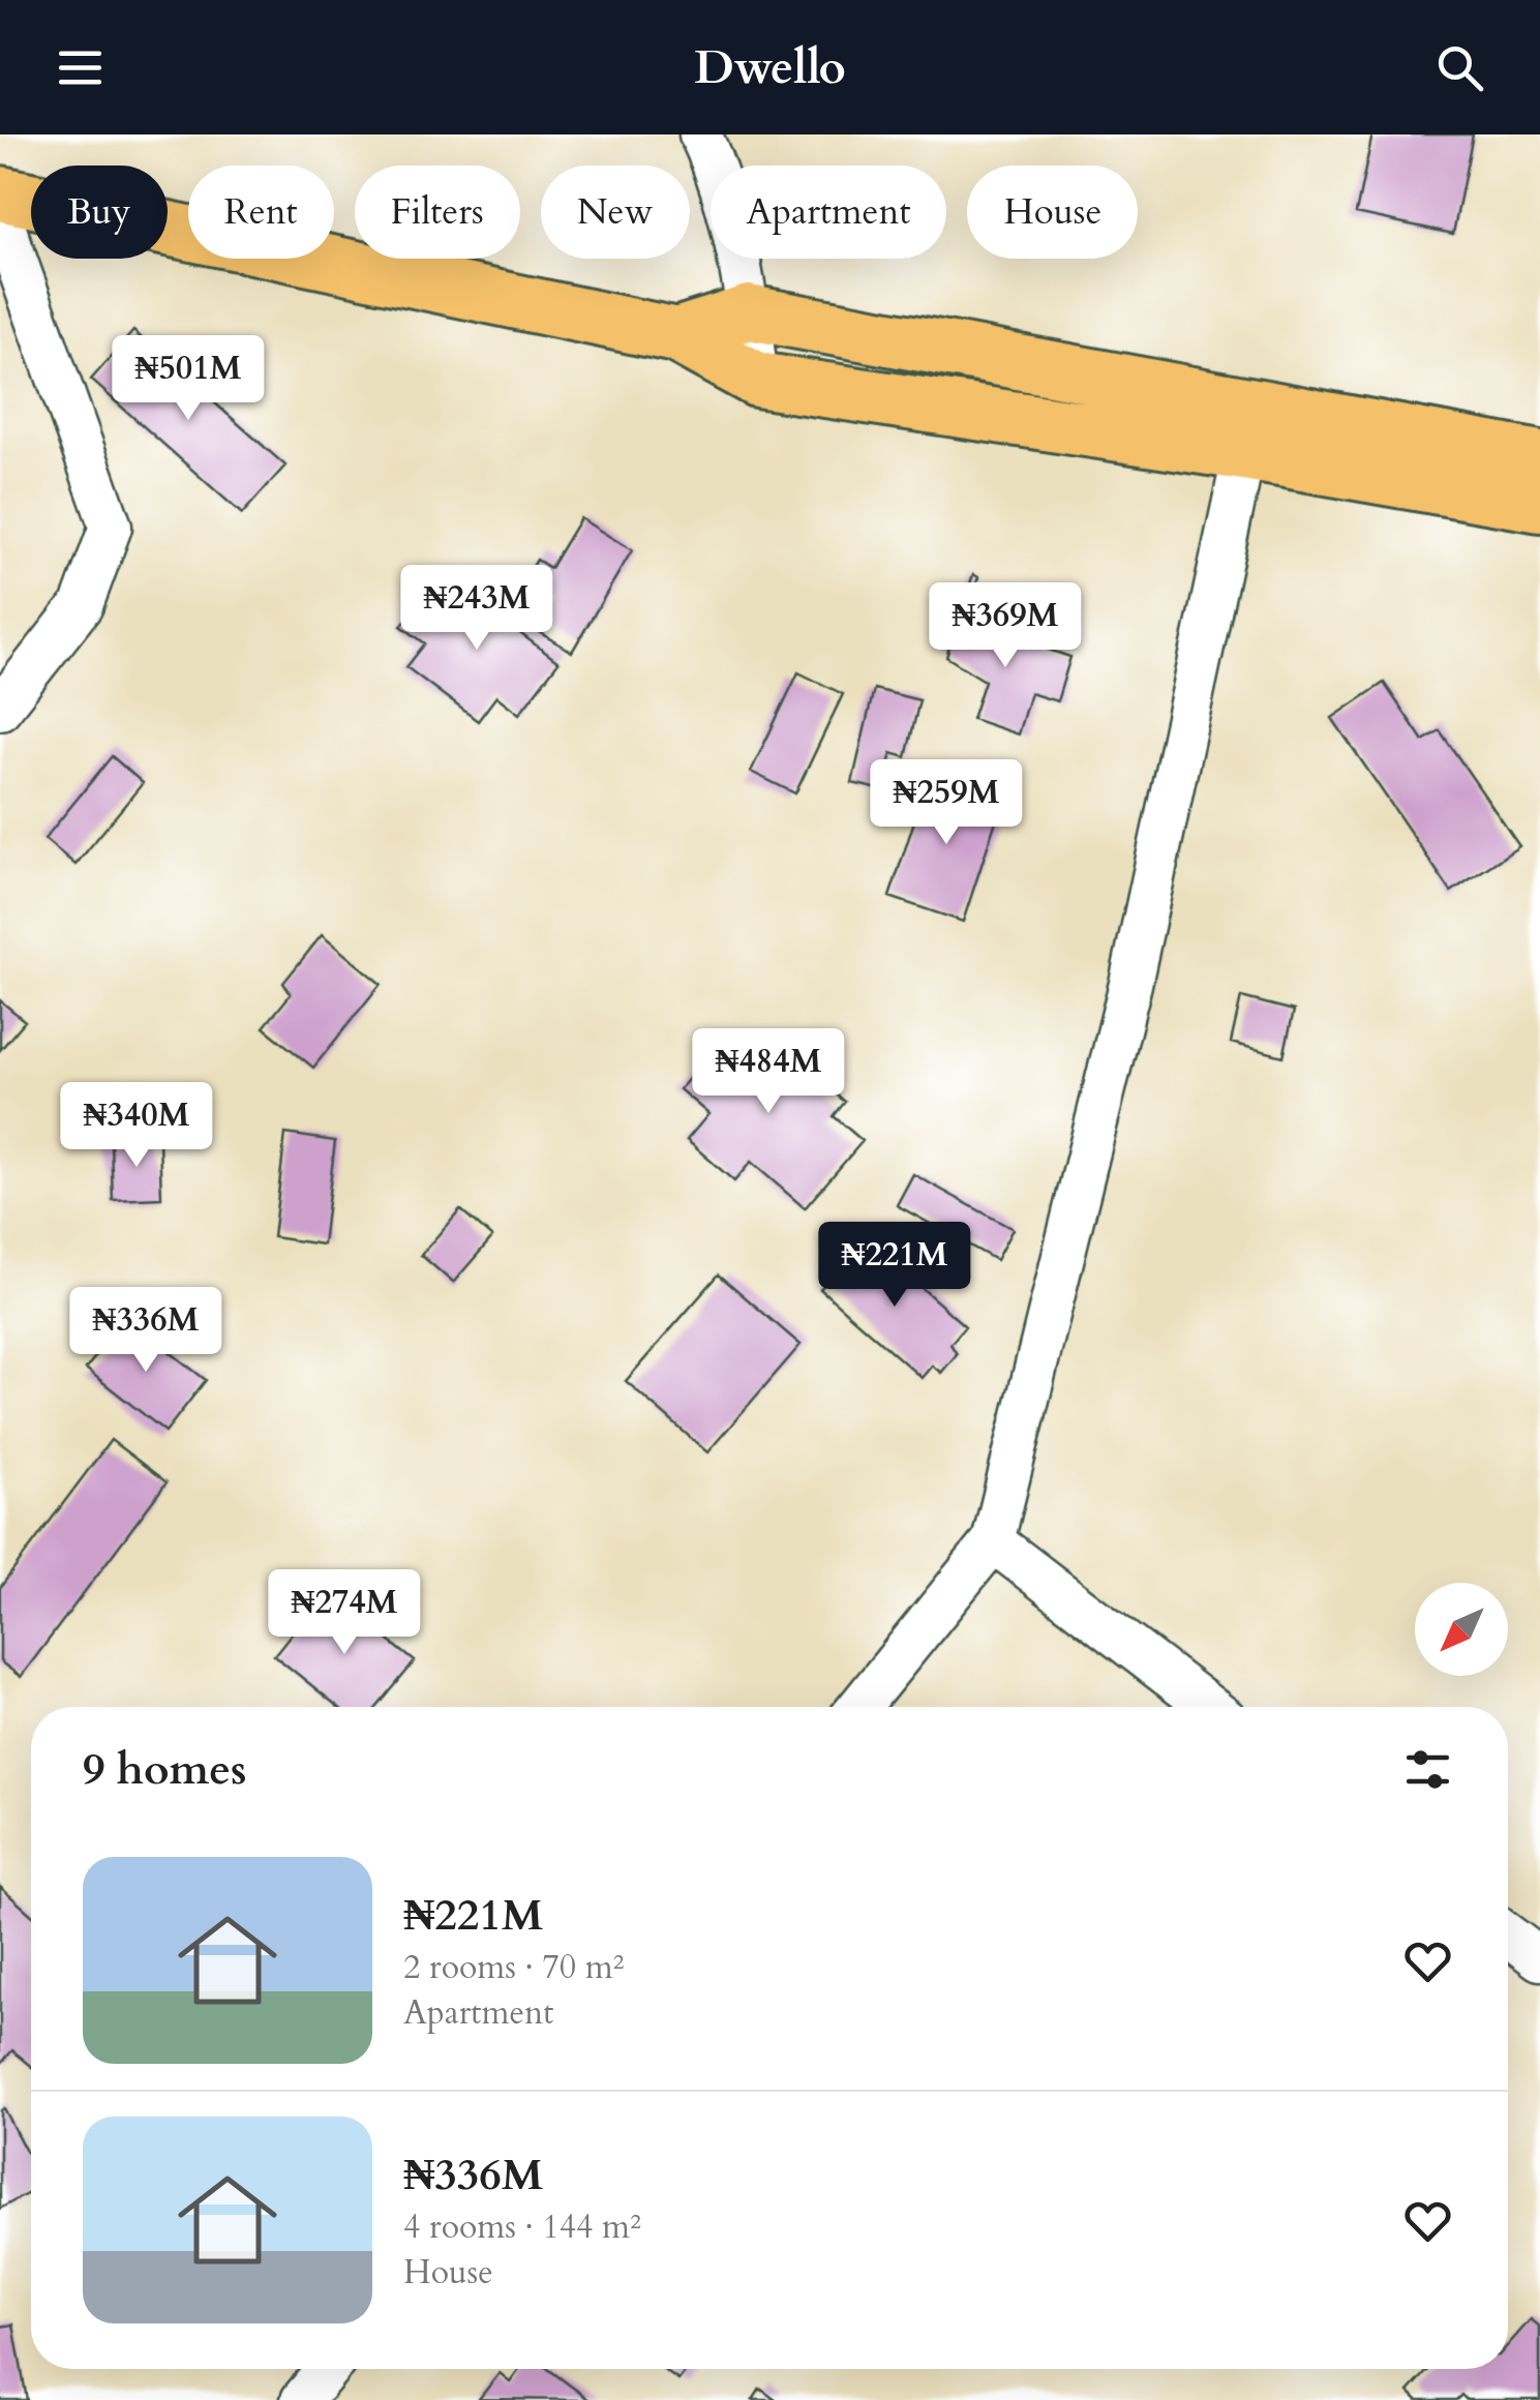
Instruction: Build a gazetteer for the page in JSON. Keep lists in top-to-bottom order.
{
  "north": "bottom left",
  "page": {
    "header": "Dwello",
    "chip": [
      "Buy",
      "Rent",
      "Filters",
      "New",
      "Apartment",
      "House"
    ],
    "price": [
      "₦501M",
      "₦243M",
      "₦369M",
      "₦259M",
      "₦484M",
      "₦340M",
      "₦221M",
      "₦336M",
      "₦274M"
    ],
    "heading": "9 homes",
    "list": [
      {
        "name": "₦221M",
        "note": "2 rooms · 70 m² · Apartment"
      },
      {
        "name": "₦336M",
        "note": "4 rooms · 144 m² · House"
      }
    ]
  }
}
